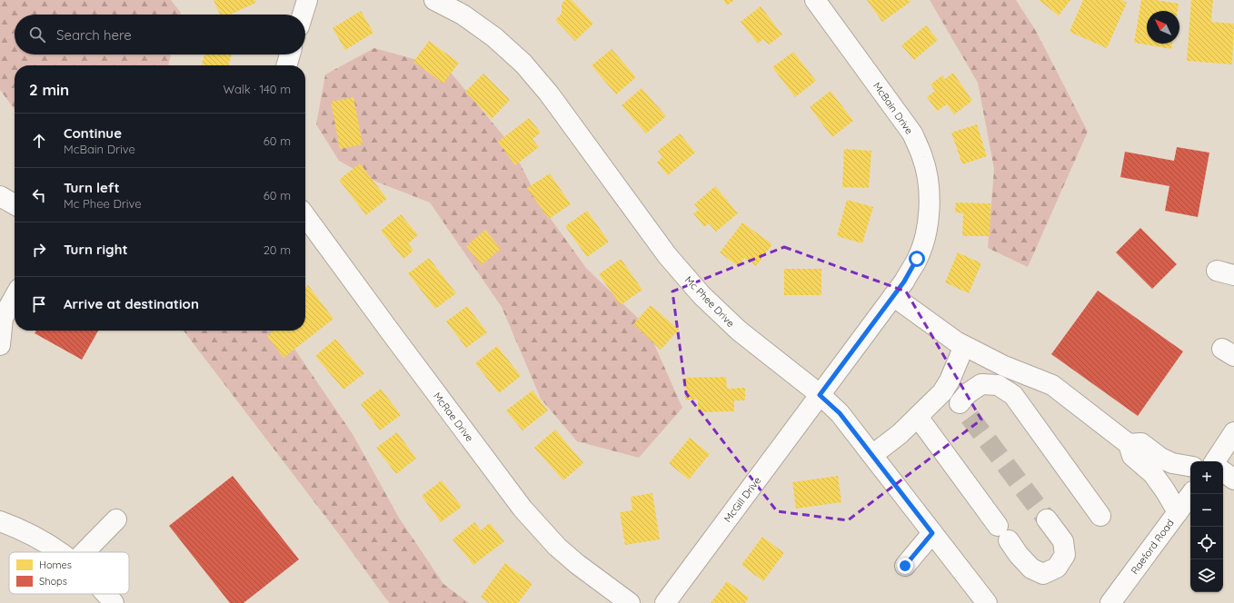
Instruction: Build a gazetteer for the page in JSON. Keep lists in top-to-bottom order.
{
  "streets": {
    "street": [
      "McBain Drive",
      "Mc Phee Drive",
      "McRae Drive",
      "McGill Drive",
      "Raeford Road"
    ]
  },
  "crossings": [
    ["McBain Drive", "Mc Phee Drive"],
    ["McBain Drive", "McGill Drive"],
    ["Mc Phee Drive", "McGill Drive"]
  ],
  "legend": ["Homes", "Shops"],
  "north": "top left",
  "page": {
    "search": "Search here",
    "heading": ["2 min", "Walk · 140 m"],
    "list": [
      ["Continue", "McBain Drive", "60 m"],
      ["Turn left", "Mc Phee Drive", "60 m"],
      ["Turn right", "20 m"],
      "Arrive at destination"
    ],
    "map_buttons": ["+", "−"]
  }
}
